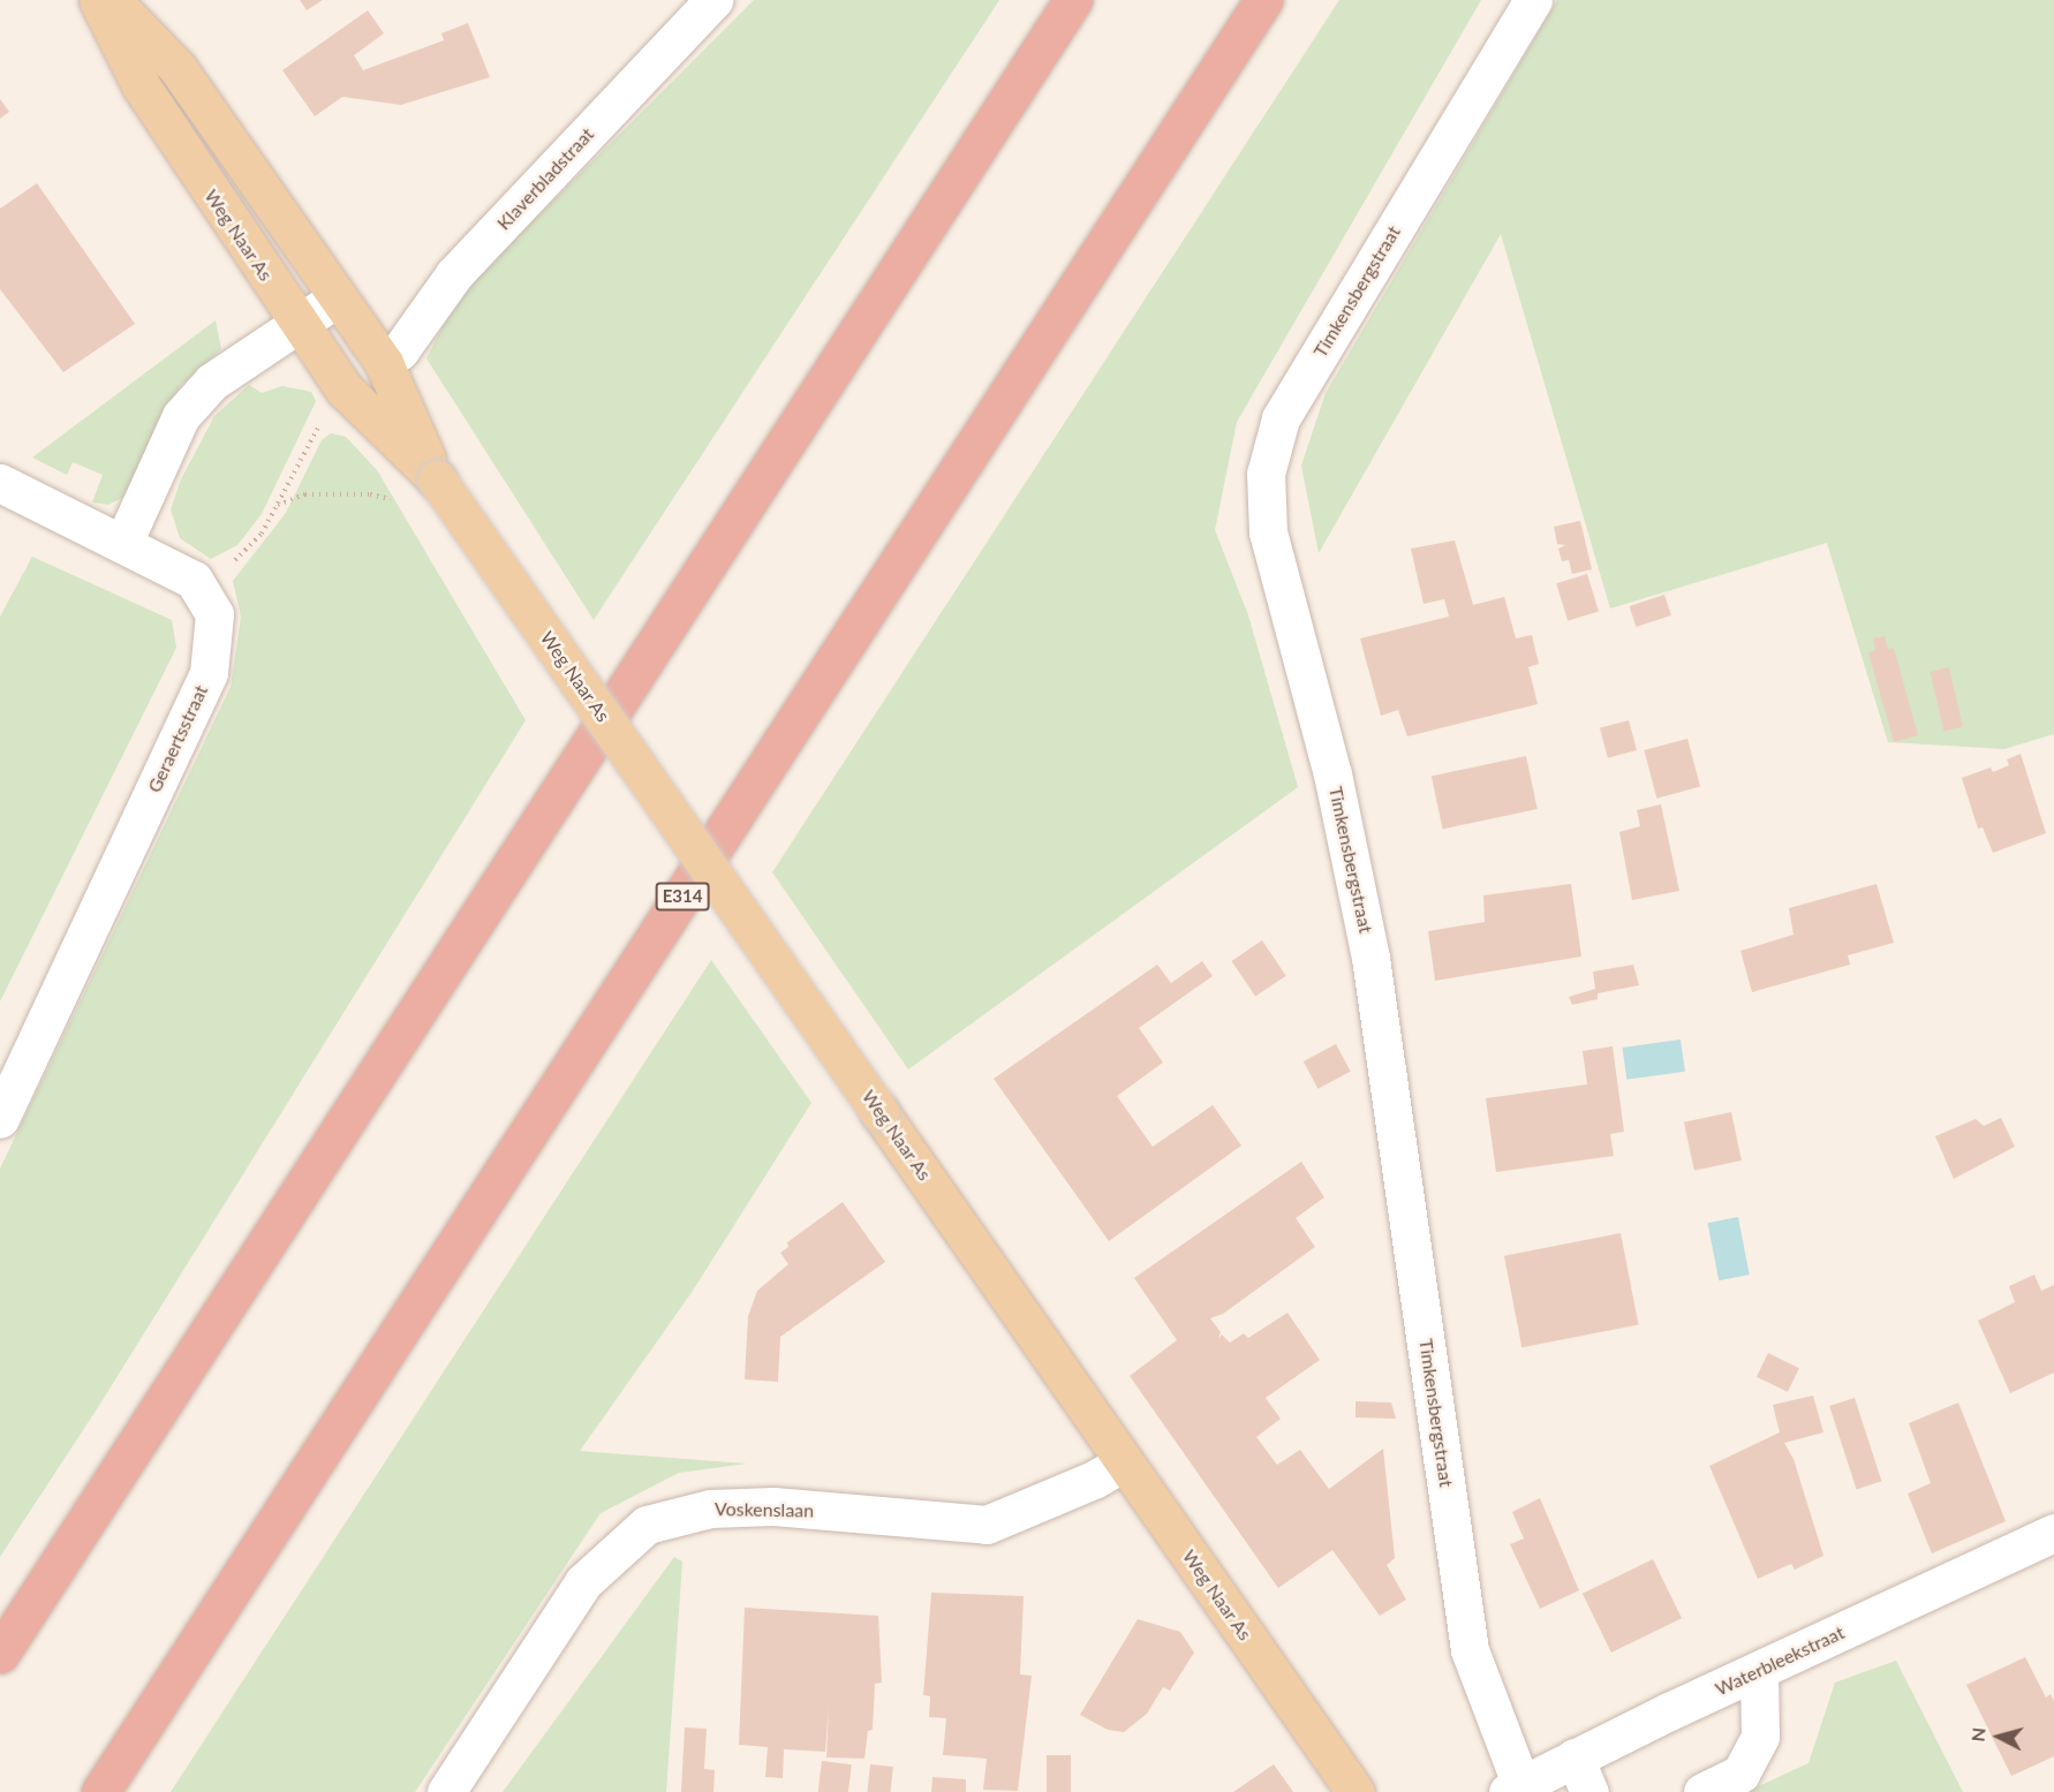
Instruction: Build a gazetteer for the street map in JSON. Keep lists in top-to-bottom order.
{
  "streets": {
    "highway": ["E314"],
    "main road": ["Weg Naar As"],
    "street": [
      "Klaverbladstraat",
      "Timkensbergstraat",
      "Geraertsstraat",
      "Voskenslaan",
      "Waterbleekstraat"
    ]
  },
  "crossings": [
    ["Klaverbladstraat", "Weg Naar As"],
    ["Weg Naar As", "Voskenslaan"],
    ["Timkensbergstraat", "Waterbleekstraat"]
  ],
  "north": "left"
}
